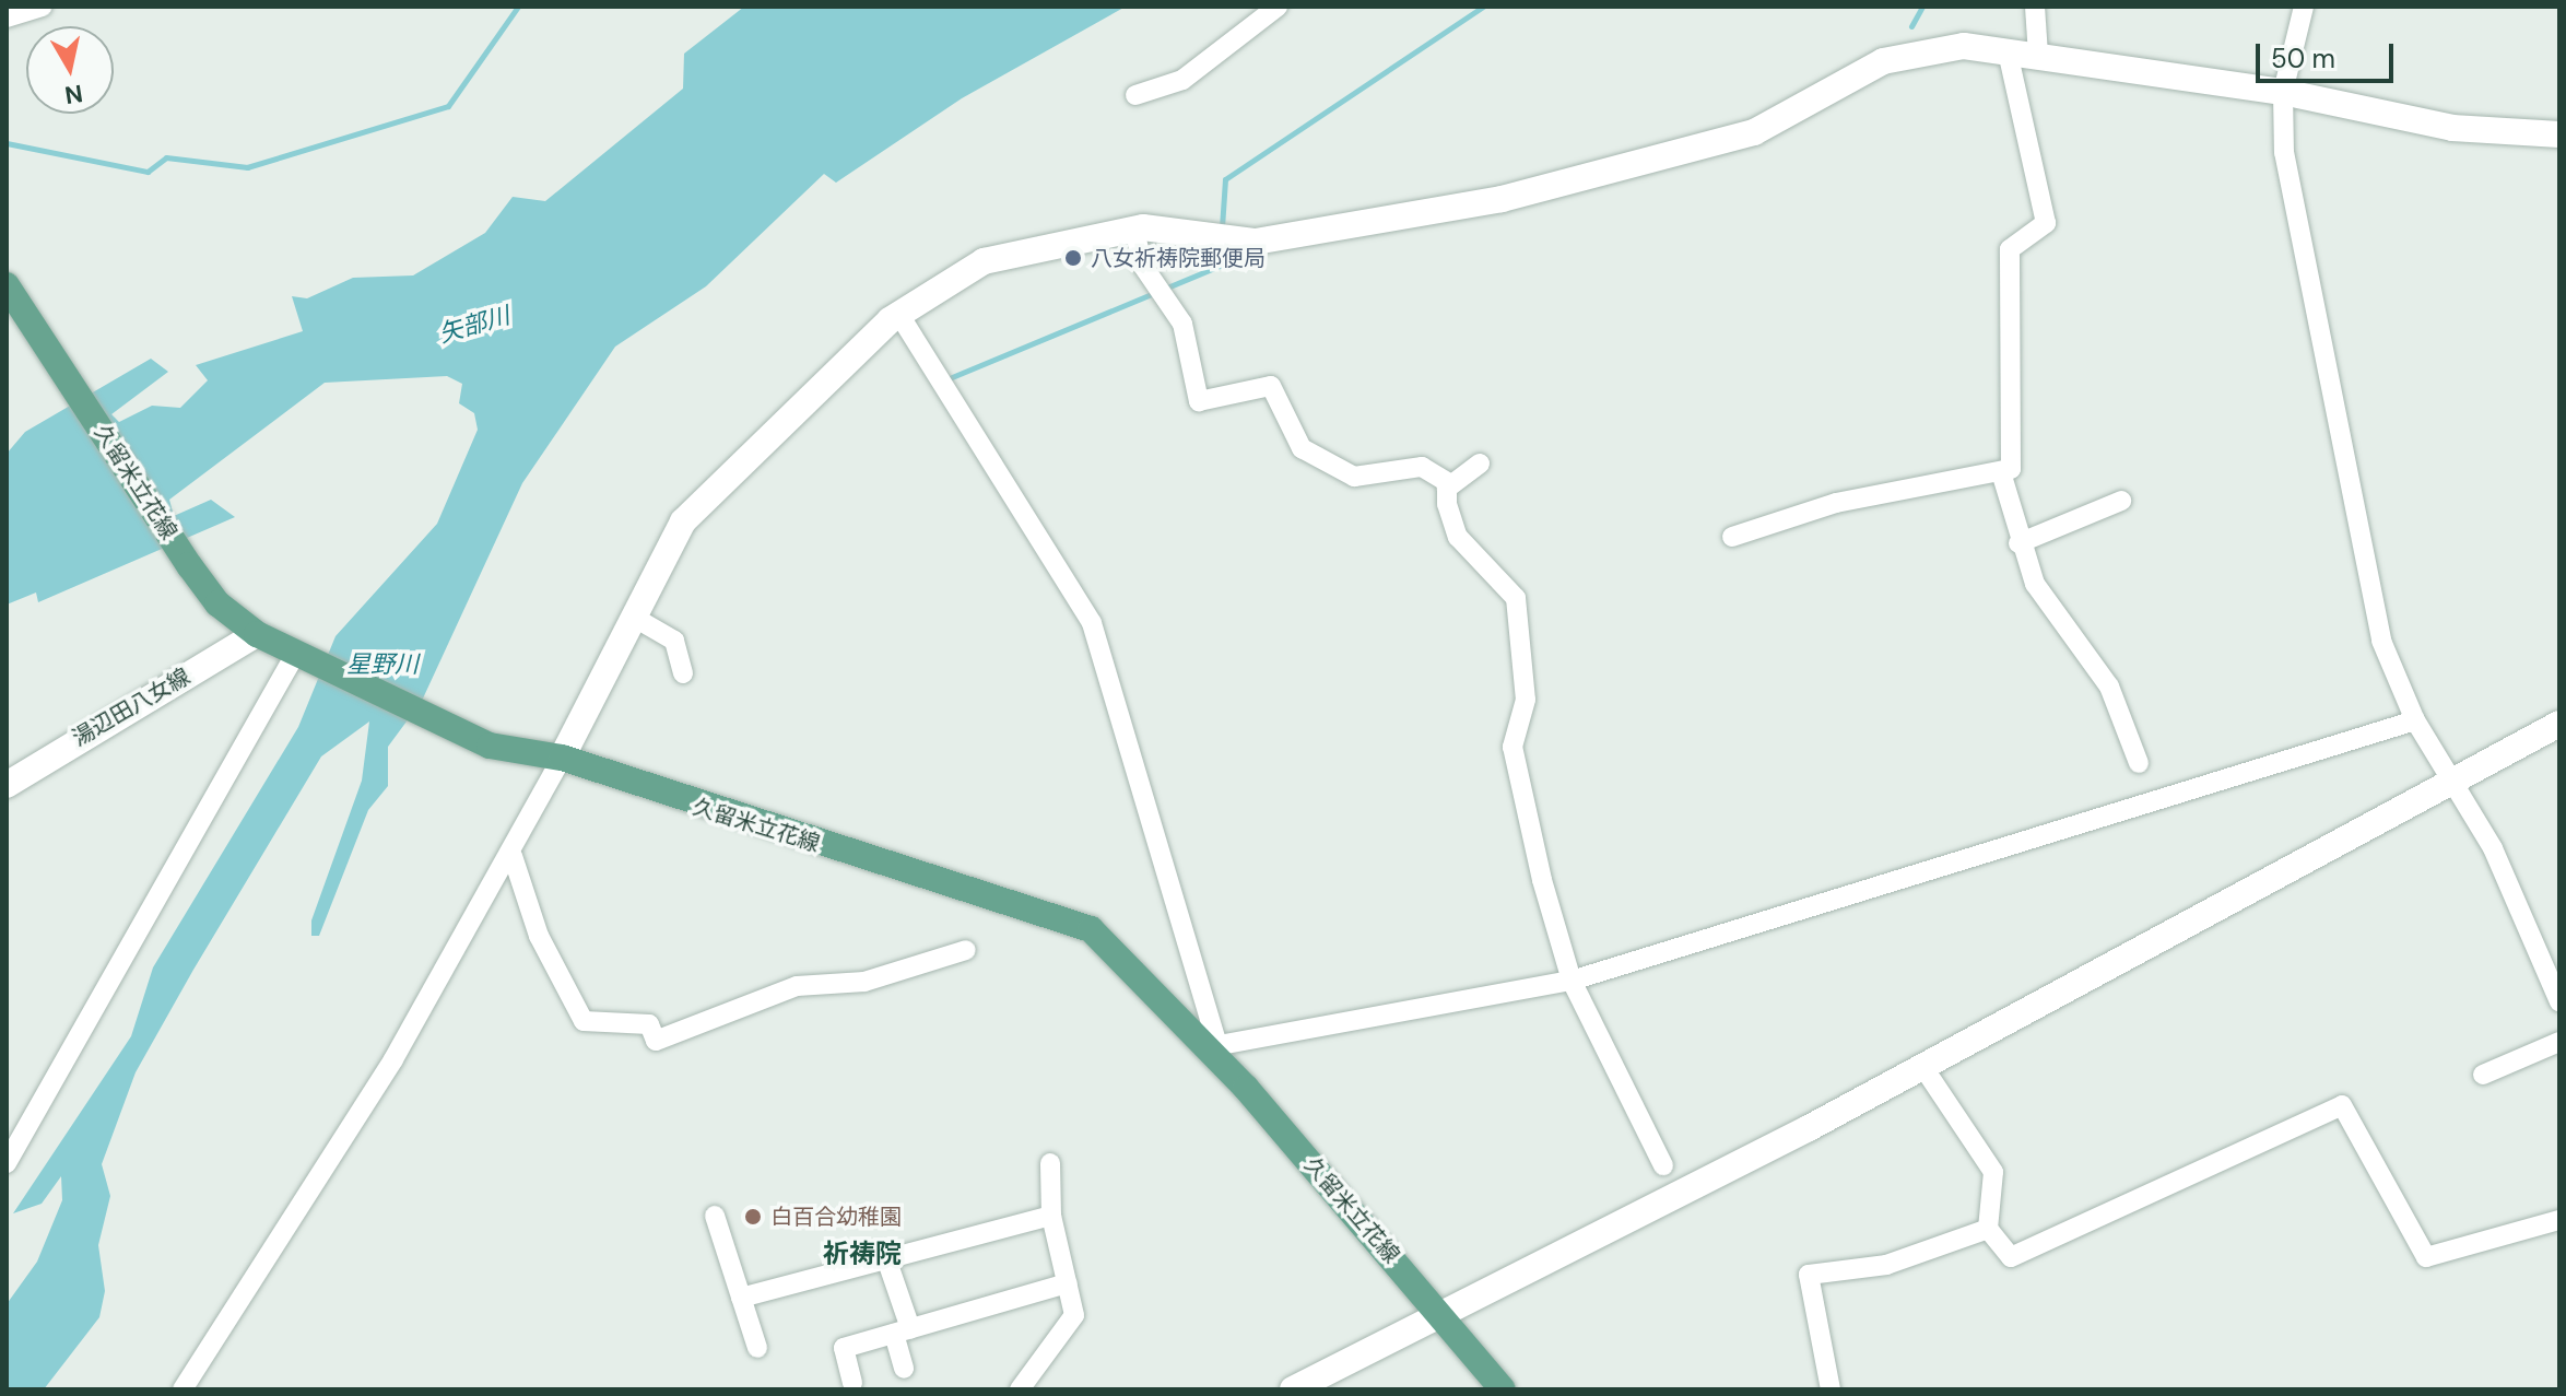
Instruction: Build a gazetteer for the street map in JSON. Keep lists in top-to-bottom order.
{
  "streets": {
    "main road": ["久留米立花線"],
    "street": ["湯辺田八女線"]
  },
  "crossings": [
    ["久留米立花線", "湯辺田八女線"]
  ],
  "districts": ["祈祷院"],
  "water": ["矢部川", "星野川"],
  "places": ["八女祈祷院郵便局", "白百合幼稚園"],
  "scale_bar": "50 m",
  "north": "bottom"
}
